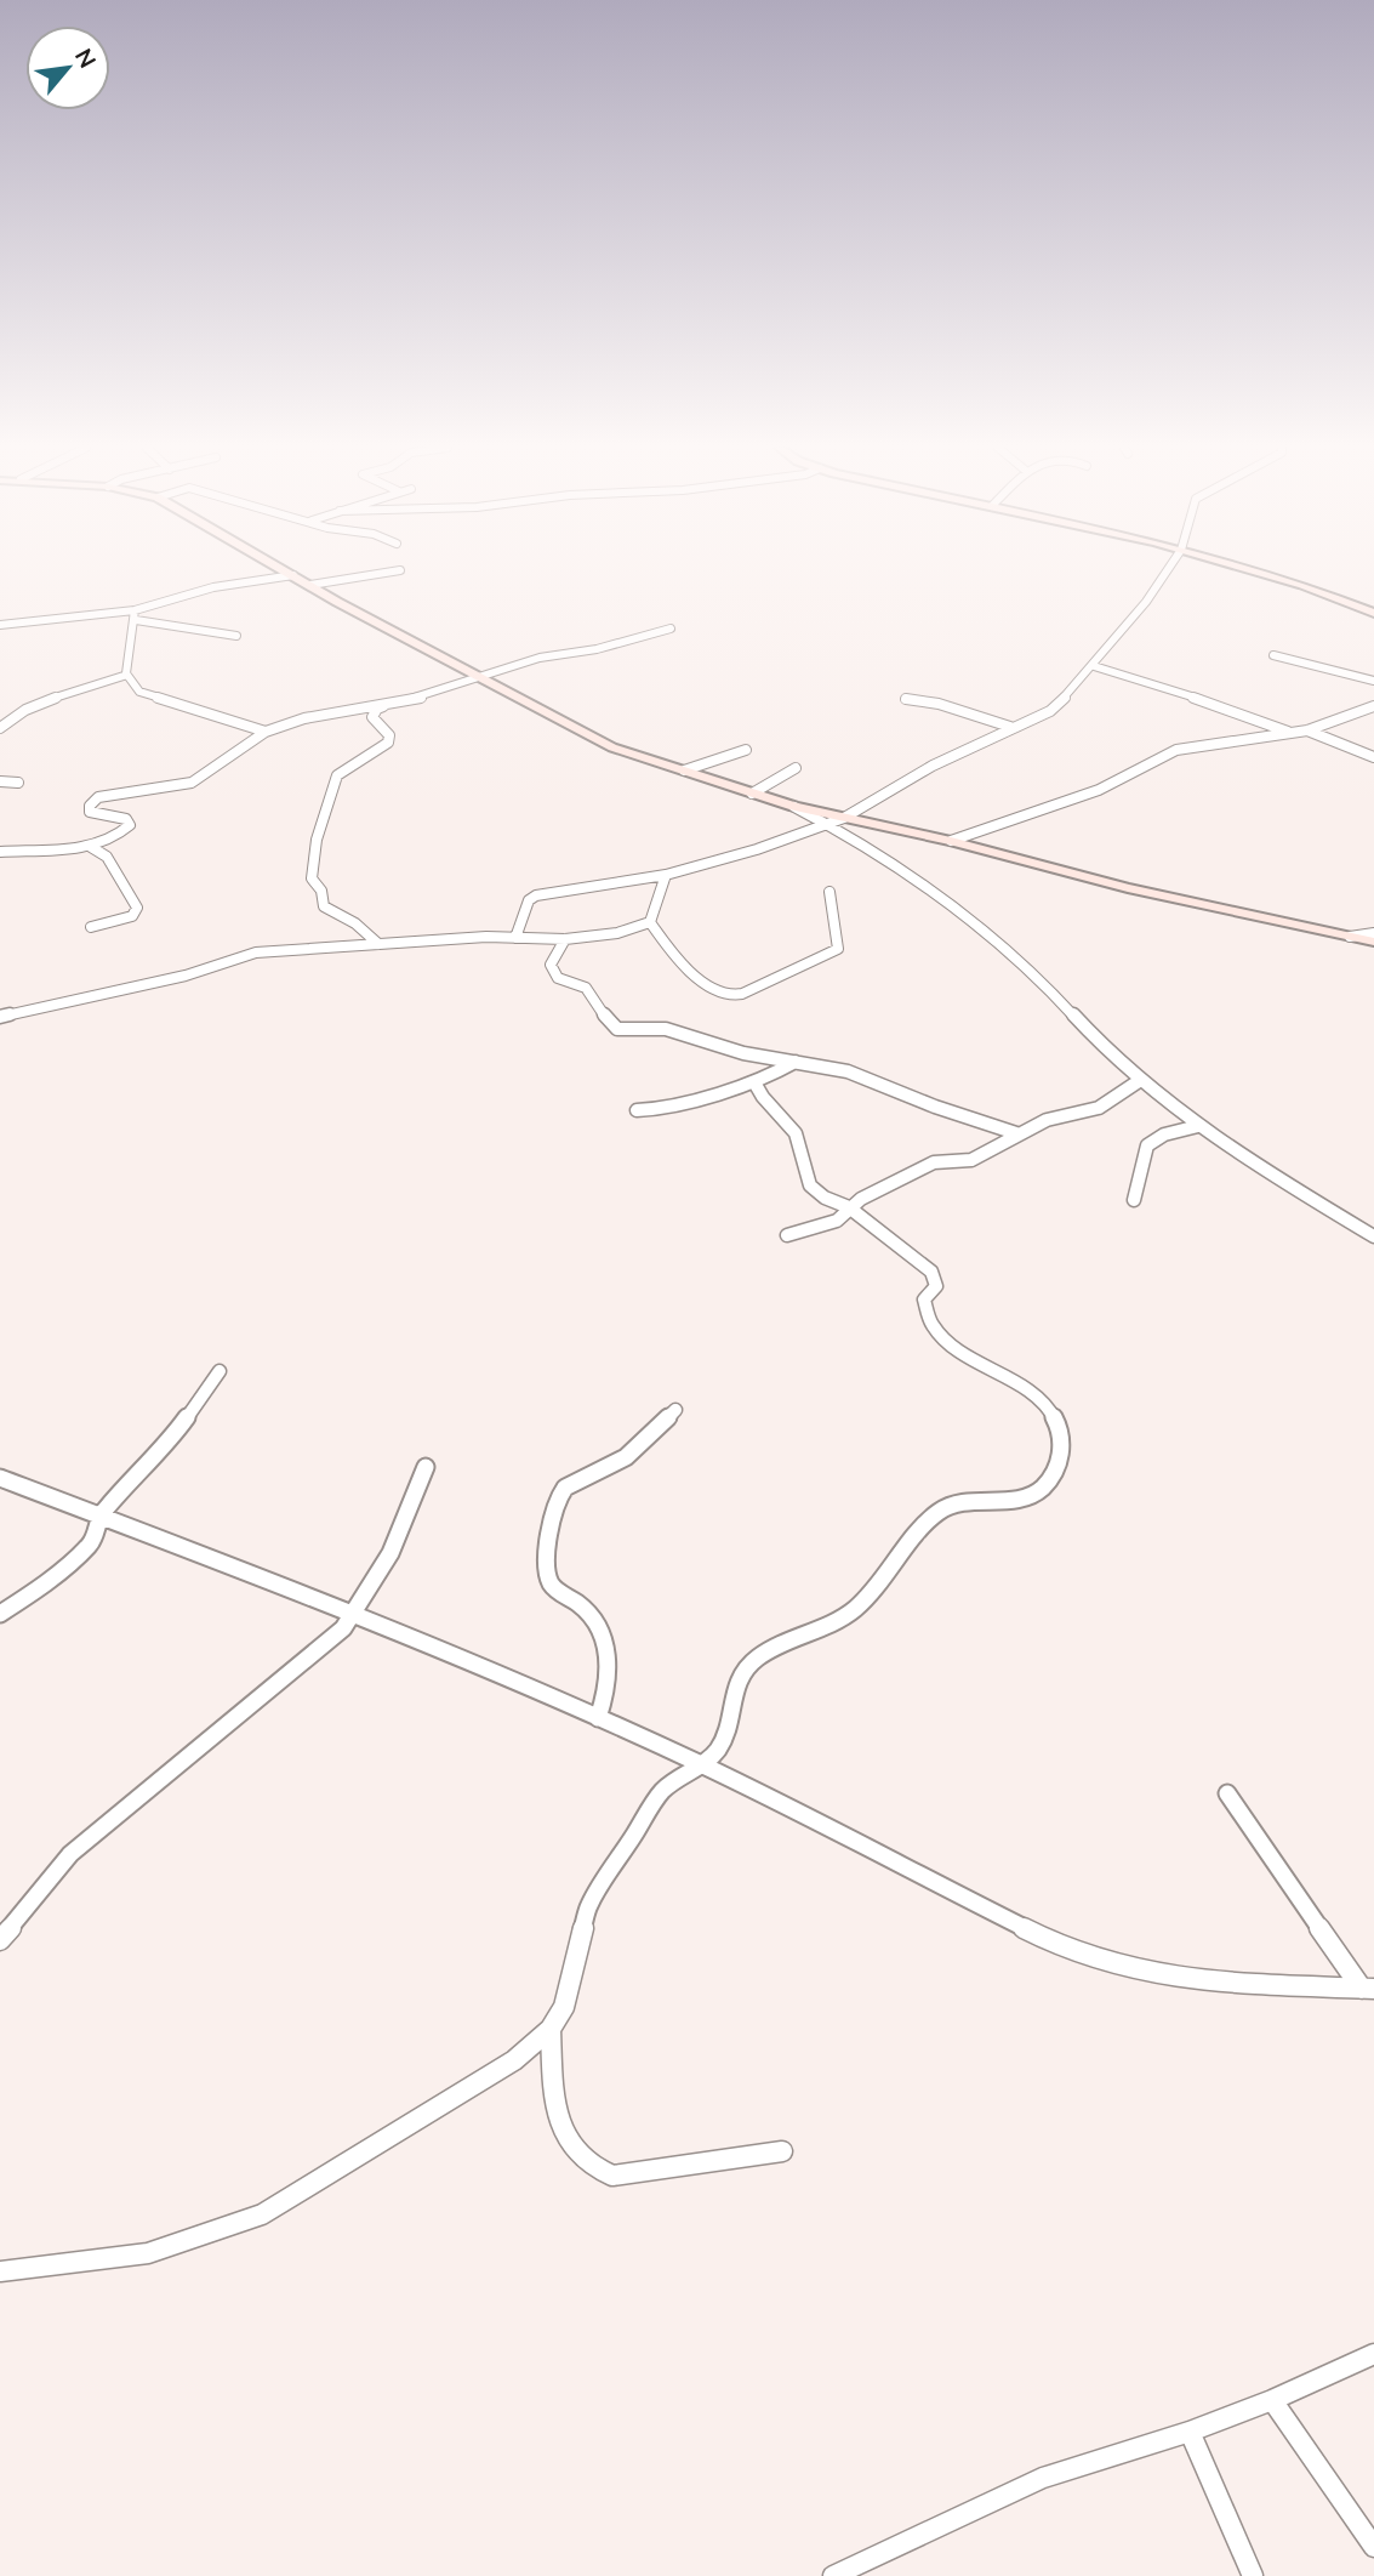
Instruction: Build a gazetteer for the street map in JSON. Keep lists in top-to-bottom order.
{
  "north": "top right"
}
